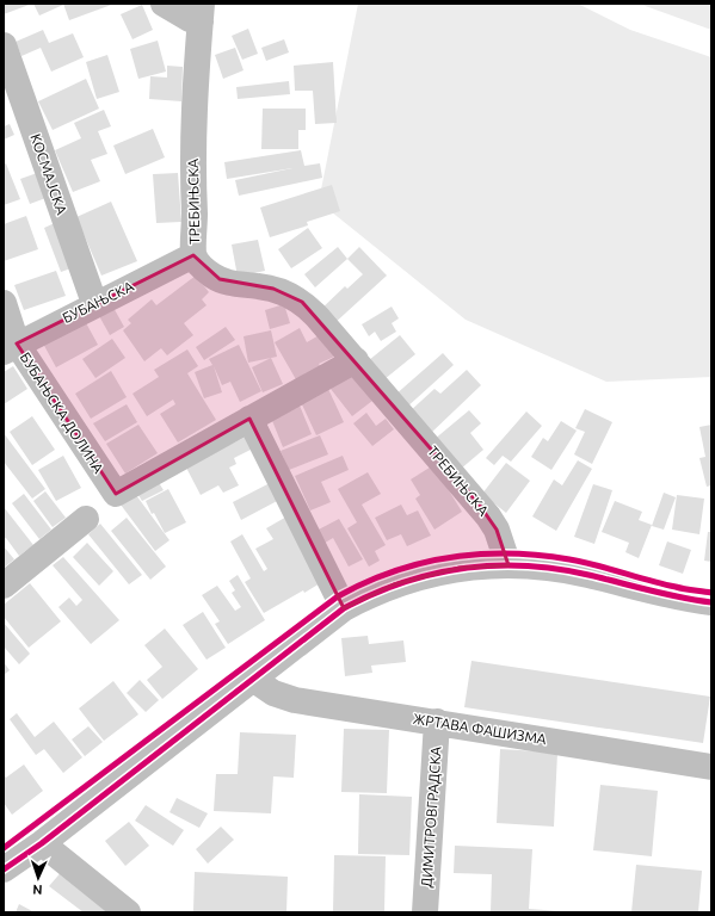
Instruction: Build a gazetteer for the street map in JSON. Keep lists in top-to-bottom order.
{
  "streets": {
    "street": [
      "КОСМАЈСКА",
      "ТРЕБИЊСКА",
      "БУБАЊСКА",
      "БУБАЊСКА ДОЛИНА",
      "ЖРТАВА ФАШИЗМА",
      "ДИМИТРОВГРАДСКА"
    ]
  },
  "crossings": [
    ["КОСМАЈСКА", "БУБАЊСКА"],
    ["ТРЕБИЊСКА", "БУБАЊСКА"],
    ["БУБАЊСКА", "БУБАЊСКА ДОЛИНА"],
    ["ЖРТАВА ФАШИЗМА", "ДИМИТРОВГРАДСКА"]
  ],
  "north": "bottom"
}
